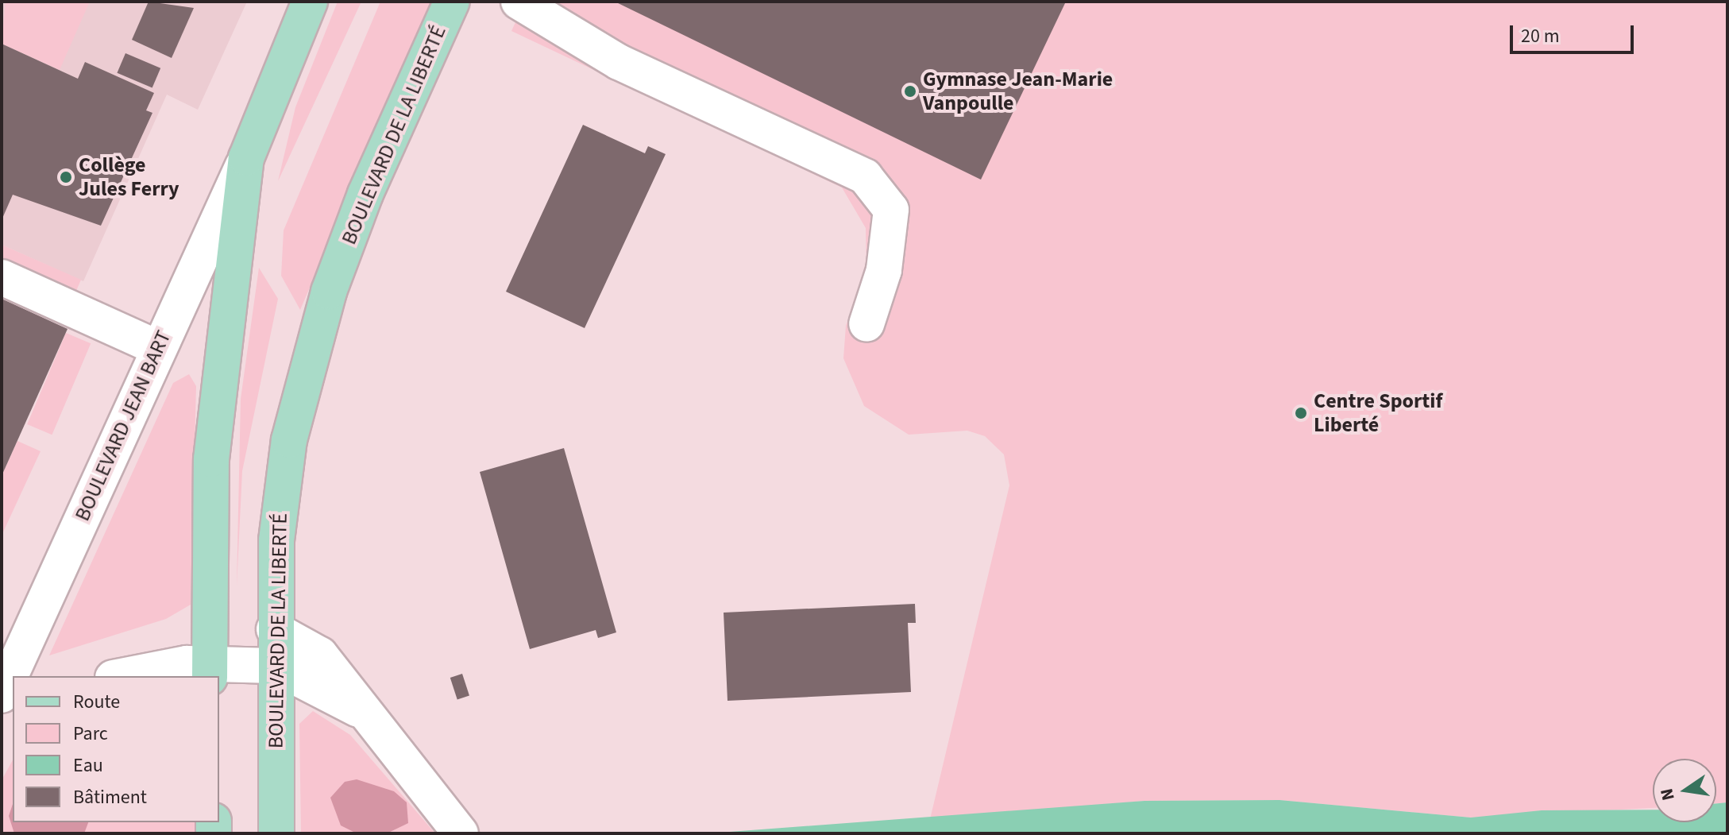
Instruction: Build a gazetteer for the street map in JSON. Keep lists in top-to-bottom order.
{
  "streets": {
    "main road": ["BOULEVARD DE LA LIBERTÉ"],
    "street": ["BOULEVARD JEAN BART"]
  },
  "places": ["Gymnase Jean-Marie Vanpoulle", "Collège Jules Ferry", "Centre Sportif Liberté"],
  "legend": [
    "Route",
    "Parc",
    "Eau",
    "Bâtiment"
  ],
  "scale_bar": "20 m",
  "north": "left"
}
